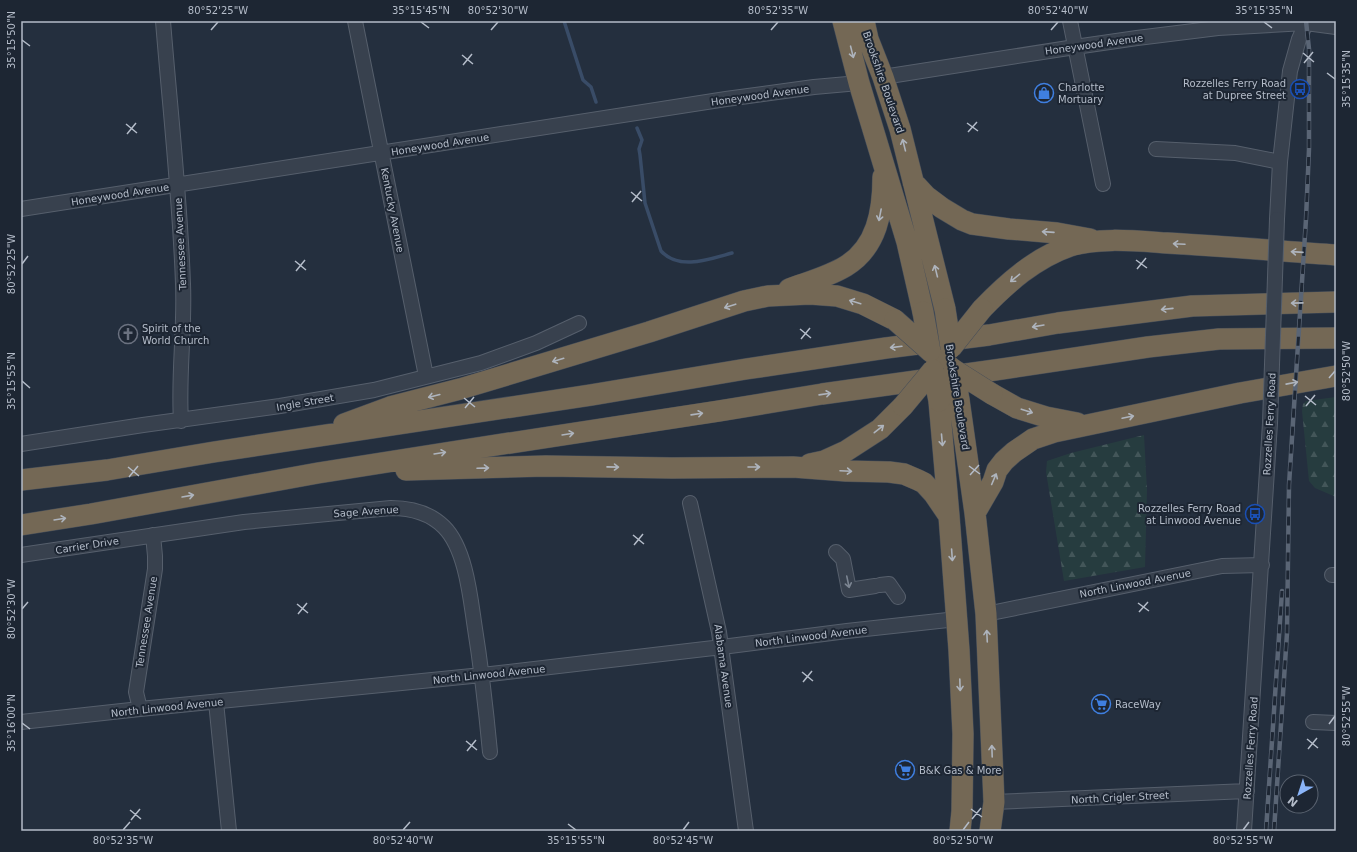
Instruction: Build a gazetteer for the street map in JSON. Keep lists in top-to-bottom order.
{
  "streets": {
    "highway": ["Brookshire Boulevard"],
    "street": [
      "Honeywood Avenue",
      "Kentucky Avenue",
      "Tennessee Avenue",
      "Ingle Street",
      "Rozzelles Ferry Road",
      "Sage Avenue",
      "Carrier Drive",
      "North Linwood Avenue",
      "Alabama Avenue",
      "North Crigler Street"
    ]
  },
  "crossings": [
    ["Honeywood Avenue", "Brookshire Boulevard"],
    ["Honeywood Avenue", "Kentucky Avenue"],
    ["Honeywood Avenue", "Tennessee Avenue"],
    ["Honeywood Avenue", "Rozzelles Ferry Road"],
    ["Brookshire Boulevard", "North Linwood Avenue"],
    ["Brookshire Boulevard", "North Crigler Street"],
    ["Kentucky Avenue", "Ingle Street"],
    ["Tennessee Avenue", "Ingle Street"],
    ["Tennessee Avenue", "Sage Avenue"],
    ["Tennessee Avenue", "Carrier Drive"],
    ["Tennessee Avenue", "North Linwood Avenue"],
    ["Rozzelles Ferry Road", "North Linwood Avenue"],
    ["Rozzelles Ferry Road", "North Crigler Street"],
    ["Sage Avenue", "Carrier Drive"],
    ["Sage Avenue", "North Linwood Avenue"],
    ["North Linwood Avenue", "Alabama Avenue"]
  ],
  "places": {
    "bus stop": ["Rozzelles Ferry Road at Dupree Street", "Rozzelles Ferry Road at Linwood Avenue"],
    "shop": ["Charlotte Mortuary"],
    "church": ["Spirit of the World Church"],
    "supermarket": ["RaceWay", "B&K Gas & More"]
  },
  "north": "bottom left",
  "coordinates": [
    "80°52'25\"W",
    "35°15'45\"N",
    "80°52'30\"W",
    "80°52'35\"W",
    "80°52'40\"W",
    "35°15'35\"N",
    "35°15'50\"N",
    "80°52'50\"W",
    "35°15'55\"N",
    "80°52'55\"W",
    "35°16'00\"N",
    "80°52'45\"W"
  ]
}
